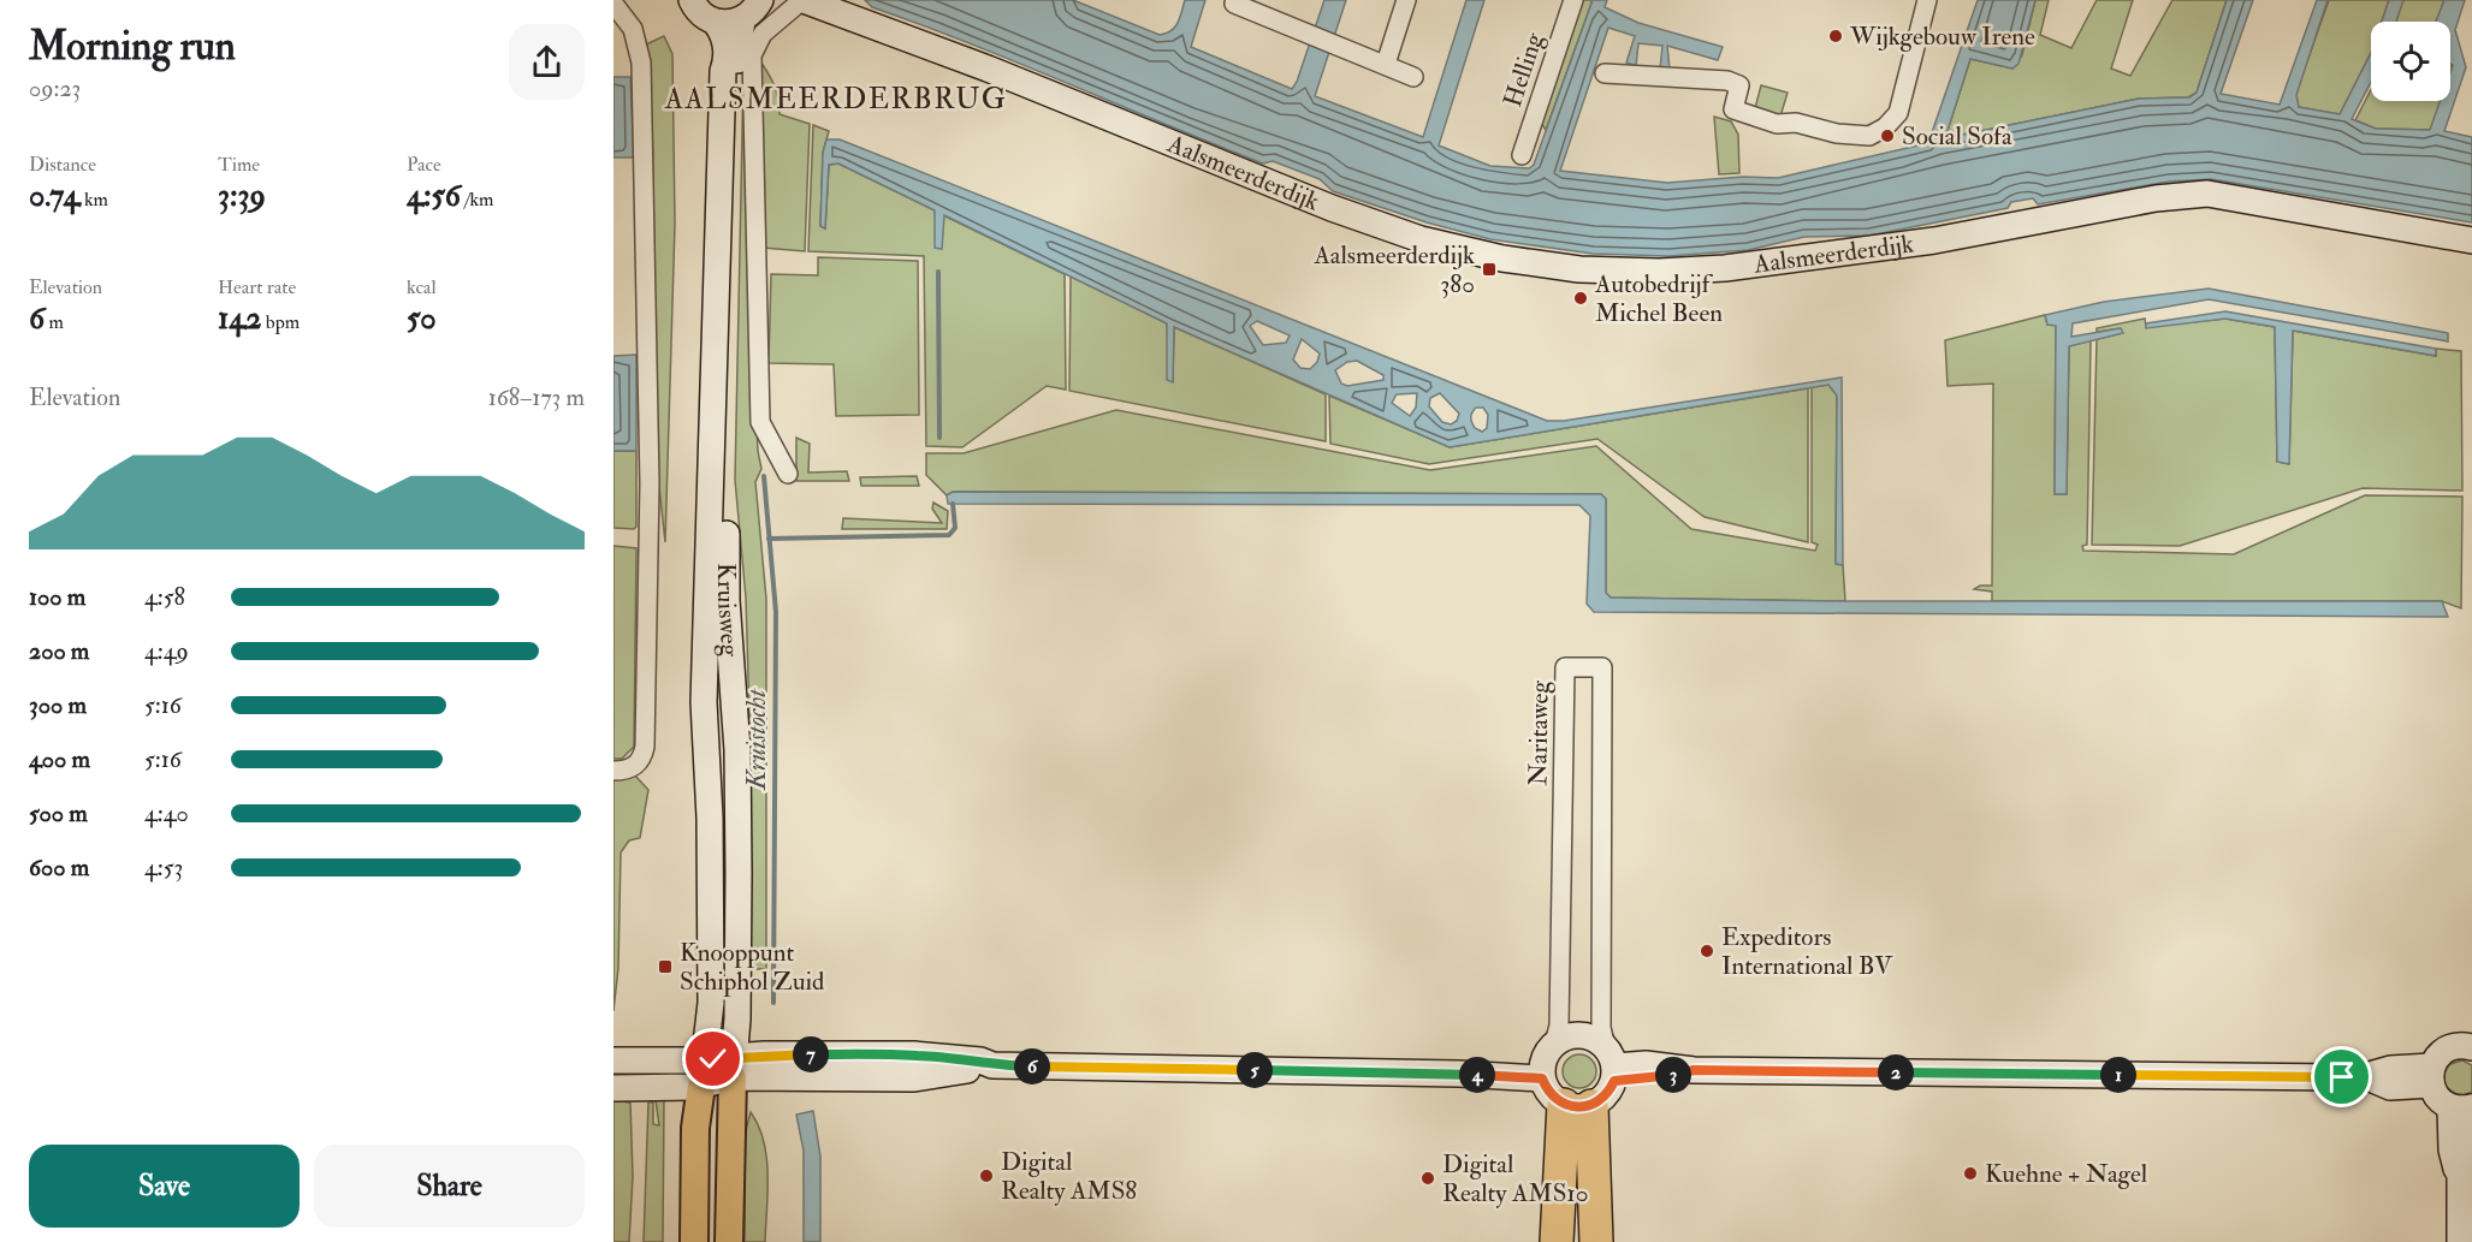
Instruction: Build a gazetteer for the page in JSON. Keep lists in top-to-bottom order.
{
  "streets": {
    "main road": ["Aalsmeerderdijk", "Kruisweg"],
    "street": ["Helling", "Naritaweg"]
  },
  "districts": ["AALSMEERDERBRUG"],
  "water": ["Kruistocht"],
  "places": {
    "other": [
      "Wijkgebouw Irene",
      "Social Sofa",
      "Autobedrijf Michel Been",
      "Expeditors International BV",
      "Kuehne + Nagel",
      "Digital Realty AMS8",
      "Digital Realty AMS10"
    ],
    "transit": ["Aalsmeerderdijk 380", "Knooppunt Schiphol Zuid"]
  },
  "page": {
    "heading": ["Morning run", "09:23"],
    "stats": [
      ["Distance", "0.74 km"],
      ["Time", "3:39"],
      ["Pace", "4:56 /km"],
      ["Elevation", "6 m"],
      ["Heart rate", "142 bpm"],
      ["kcal", "50"]
    ],
    "chart": ["Elevation", "168–173 m"],
    "list": [
      {
        "name": "100 m",
        "note": "4:58"
      },
      {
        "name": "200 m",
        "note": "4:49"
      },
      {
        "name": "300 m",
        "note": "5:16"
      },
      {
        "name": "400 m",
        "note": "5:16"
      },
      {
        "name": "500 m",
        "note": "4:40"
      },
      {
        "name": "600 m",
        "note": "4:53"
      }
    ],
    "pins": [
      "7",
      "6",
      "5",
      "2",
      "1",
      "3",
      "4"
    ],
    "buttons": ["Save", "Share"]
  }
}
